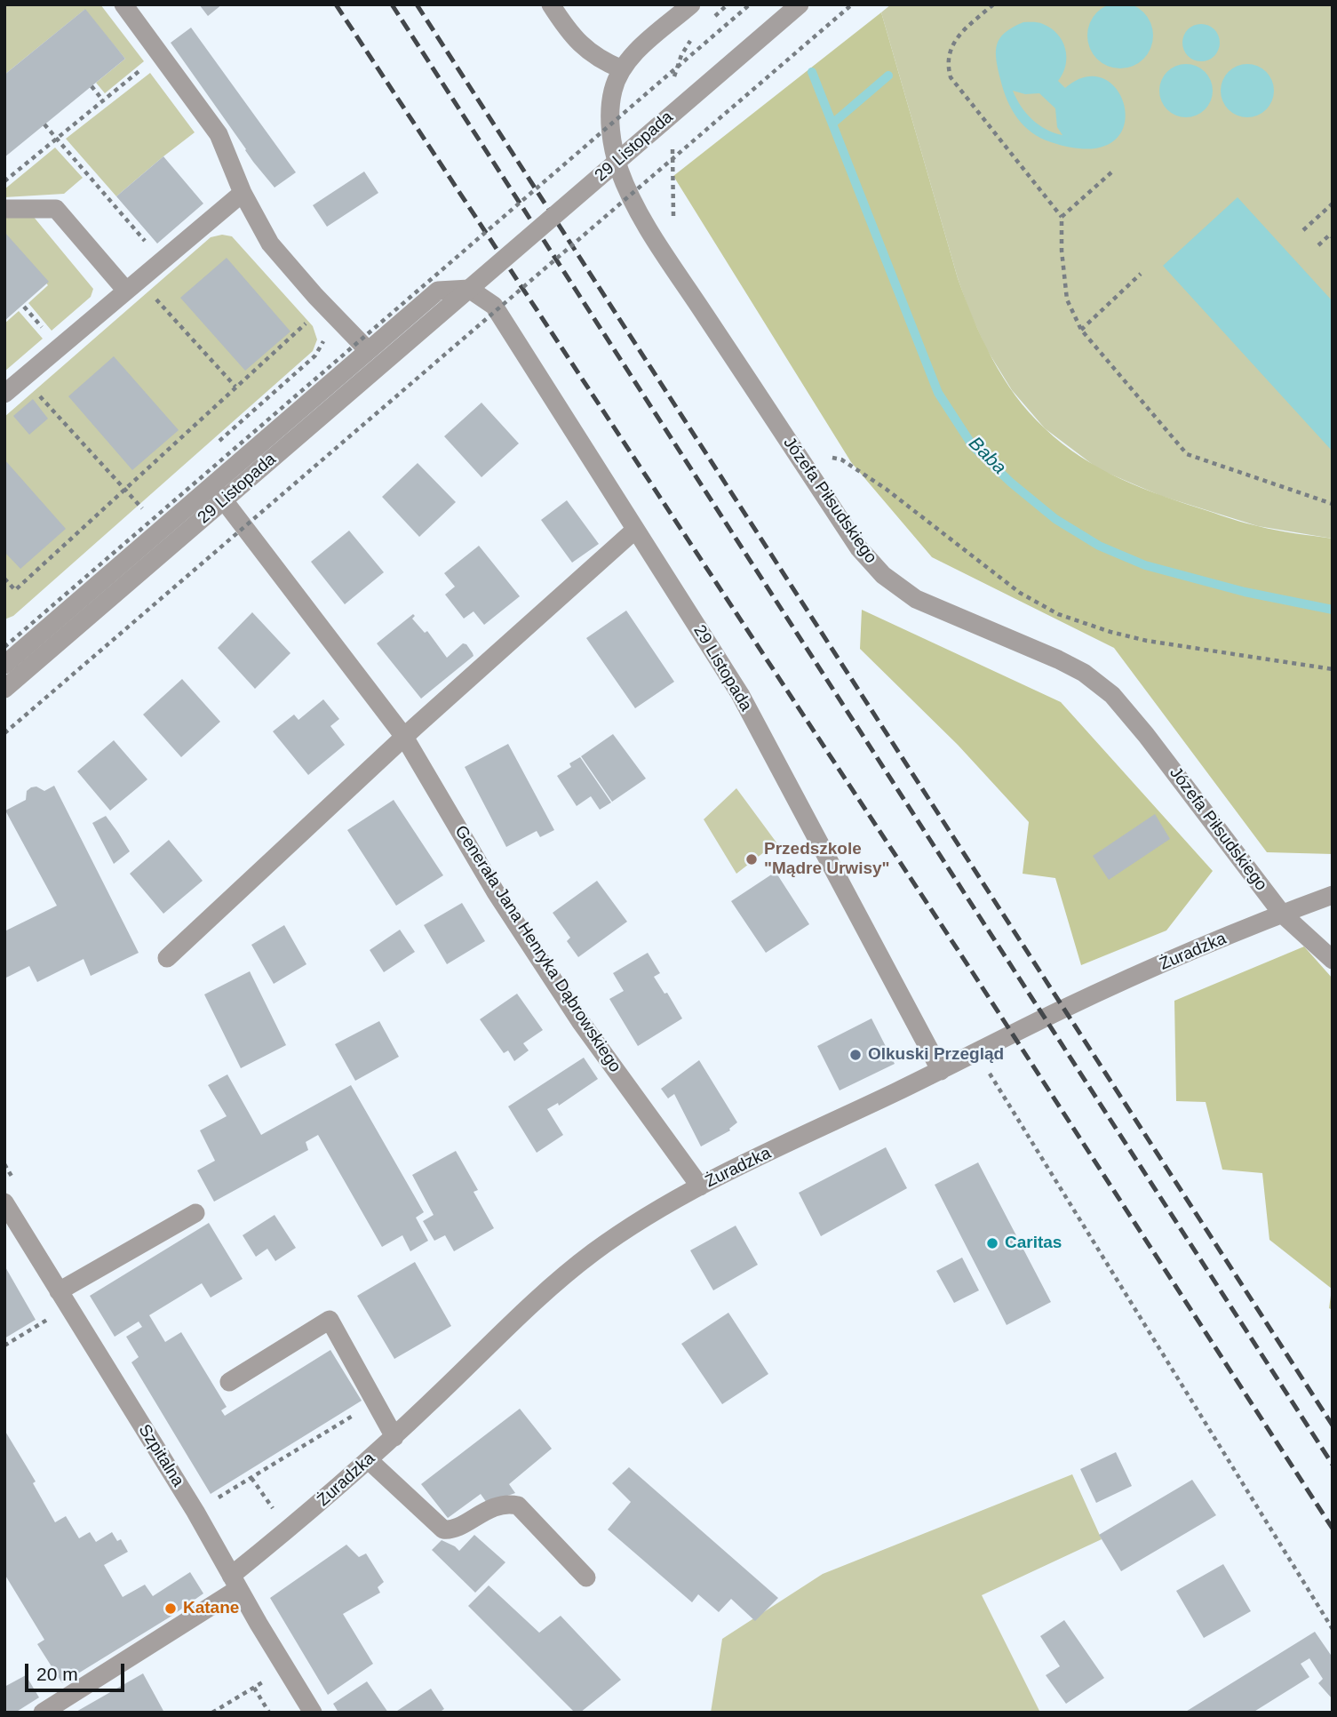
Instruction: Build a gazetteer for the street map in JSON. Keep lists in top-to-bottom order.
{
  "streets": {
    "street": [
      "29 Listopada",
      "Józefa Piłsudskiego",
      "Generała Jana Henryka Dąbrowskiego",
      "Żuradzka",
      "Szpitalna"
    ]
  },
  "crossings": [
    ["29 Listopada", "Generała Jana Henryka Dąbrowskiego"],
    ["29 Listopada", "Żuradzka"],
    ["Józefa Piłsudskiego", "Żuradzka"],
    ["Generała Jana Henryka Dąbrowskiego", "Żuradzka"],
    ["Żuradzka", "Szpitalna"]
  ],
  "water": ["Baba"],
  "places": [
    "Przedszkole \"Mądre Urwisy\"",
    "Olkuski Przegląd",
    "Caritas",
    "Katane"
  ],
  "scale_bar": "20 m"
}
